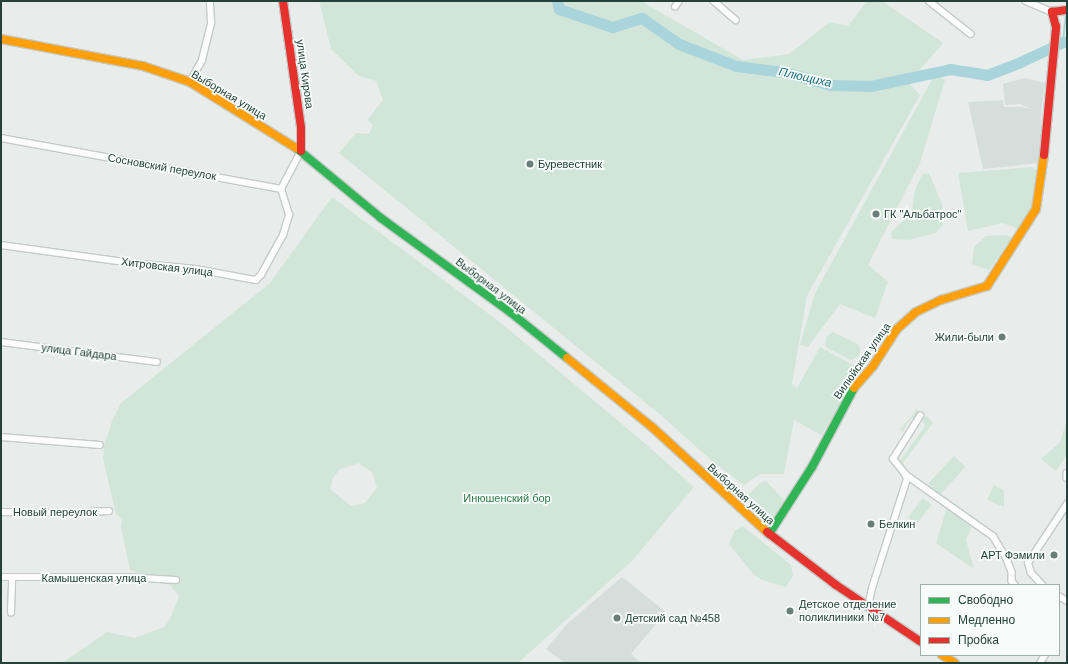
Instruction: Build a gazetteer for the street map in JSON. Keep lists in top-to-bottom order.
{
  "streets": {
    "main road": ["улица Кирова", "Выборная улица", "Вилюйская улица"],
    "street": [
      "Сосновский переулок",
      "Хитровская улица",
      "улица Гайдара",
      "Новый переулок",
      "Камышенская улица"
    ]
  },
  "crossings": [
    ["улица Кирова", "Выборная улица"],
    ["Выборная улица", "Вилюйская улица"],
    ["Сосновский переулок", "Хитровская улица"]
  ],
  "water": ["Плющиха"],
  "parks": ["Инюшенский бор"],
  "places": [
    "Буревестник",
    "ГК \"Альбатрос\"",
    "Жили-были",
    "Белкин",
    "АРТ Фэмили",
    "Детское отделение поликлиники №7",
    "Детский сад №458"
  ],
  "legend": ["Свободно", "Медленно", "Пробка"]
}
